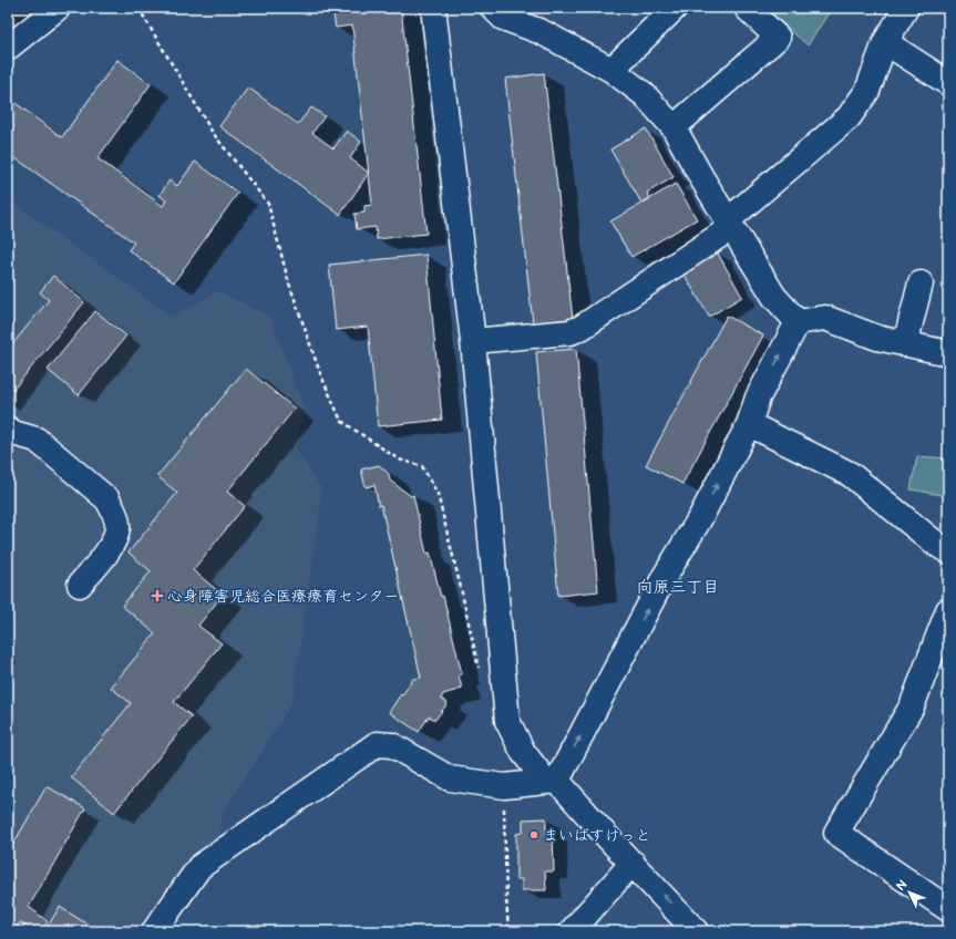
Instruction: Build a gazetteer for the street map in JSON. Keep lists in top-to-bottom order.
{
  "districts": ["向原三丁目"],
  "places": {
    "health": ["心身障害児総合医療療育センター"],
    "other": ["まいばすけっと"]
  },
  "north": "top left"
}
